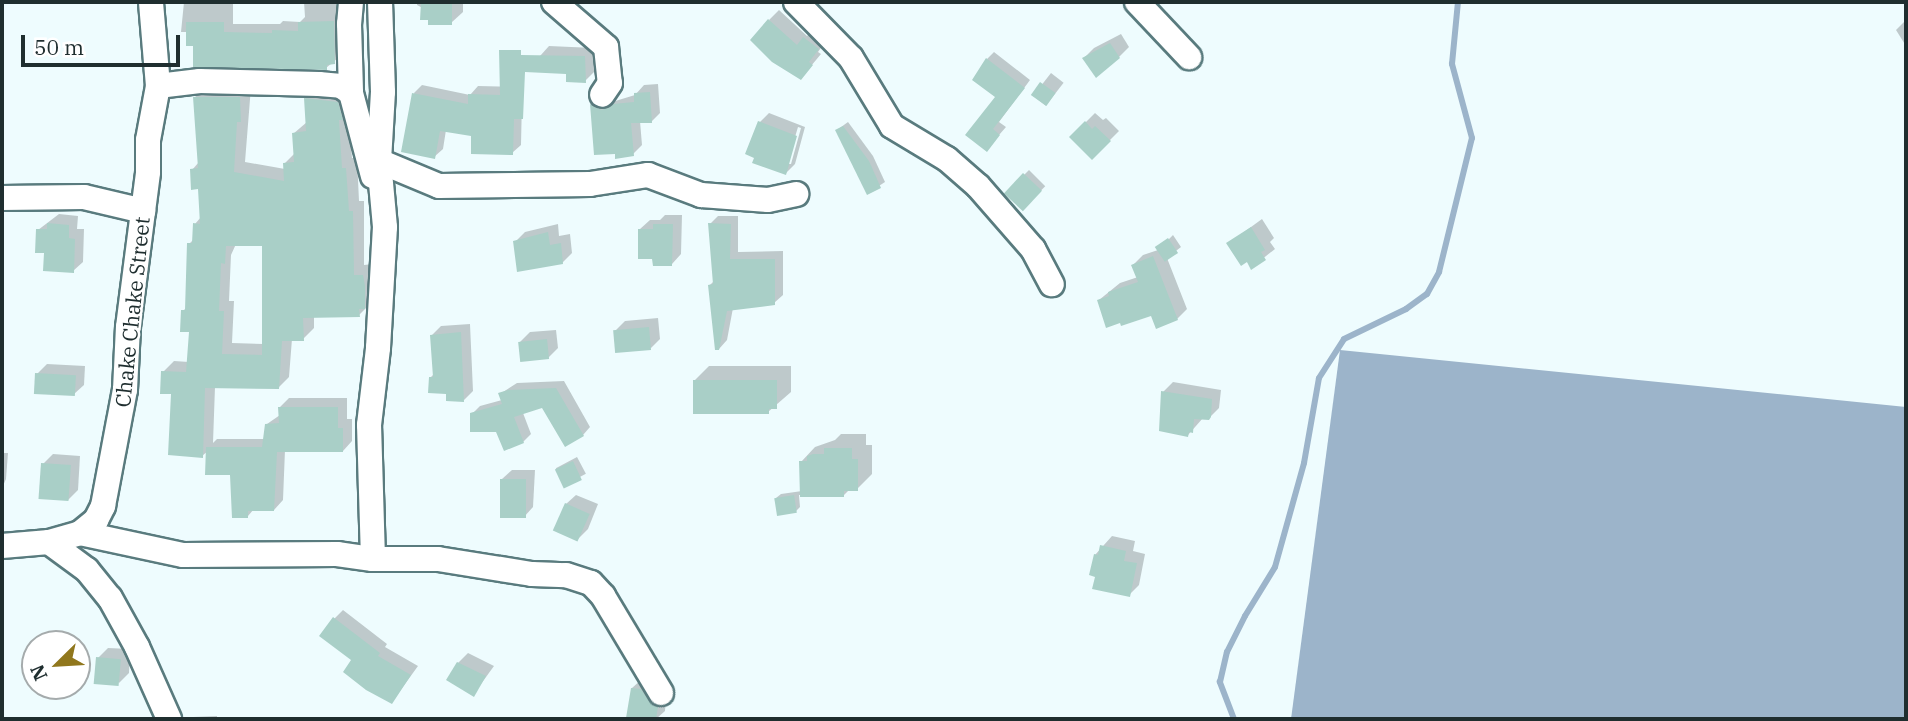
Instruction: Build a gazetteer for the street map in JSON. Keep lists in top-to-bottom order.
{
  "streets": {
    "street": ["Chake Chake Street"]
  },
  "scale_bar": "50 m",
  "north": "bottom left"
}
